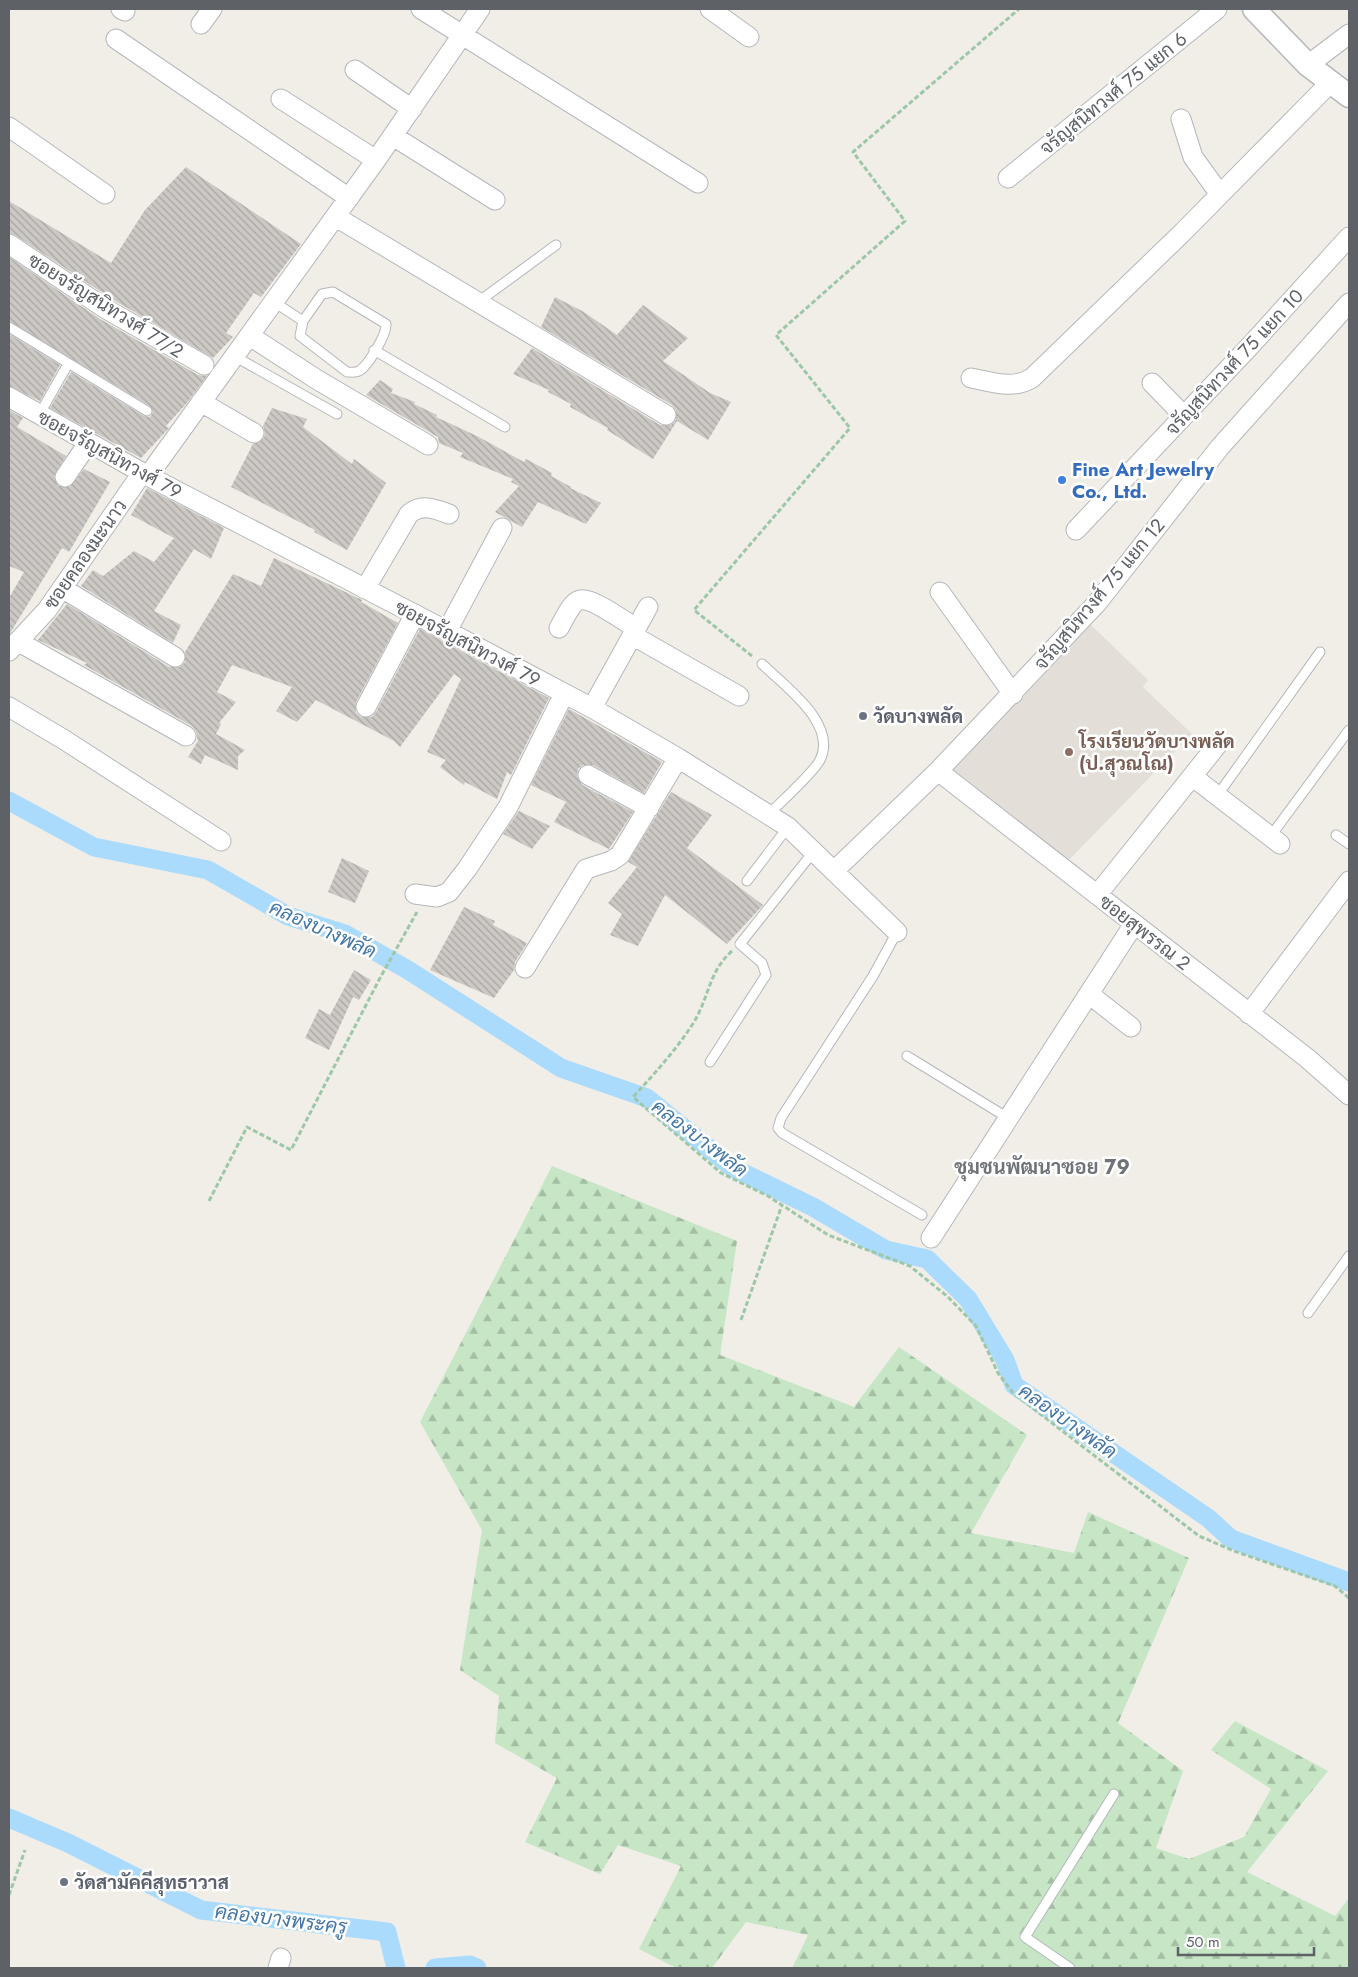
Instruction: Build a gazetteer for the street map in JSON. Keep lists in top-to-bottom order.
{
  "streets": {
    "street": [
      "จรัญสนิทวงศ์ 75 แยก 6",
      "ซอยจรัญสนิทวงศ์ 77/2",
      "จรัญสนิทวงศ์ 75 แยก 10",
      "ซอยจรัญสนิทวงศ์ 79",
      "ซอยคลองมะนาว",
      "จรัญสนิทวงศ์ 75 แยก 12",
      "ซอยสุพรรณ 2"
    ]
  },
  "crossings": [
    ["ซอยจรัญสนิทวงศ์ 79", "ซอยคลองมะนาว"],
    ["ซอยจรัญสนิทวงศ์ 79", "จรัญสนิทวงศ์ 75 แยก 12"],
    ["จรัญสนิทวงศ์ 75 แยก 12", "ซอยสุพรรณ 2"]
  ],
  "districts": ["ชุมชนพัฒนาซอย 79"],
  "water": ["คลองบางพลัด", "คลองบางพระครู"],
  "places": [
    "Fine Art Jewelry Co., Ltd.",
    "วัดบางพลัด",
    "โรงเรียนวัดบางพลัด (ป.สุวณโณ)",
    "วัดสามัคคีสุทธาวาส"
  ],
  "scale_bar": "50 m"
}
